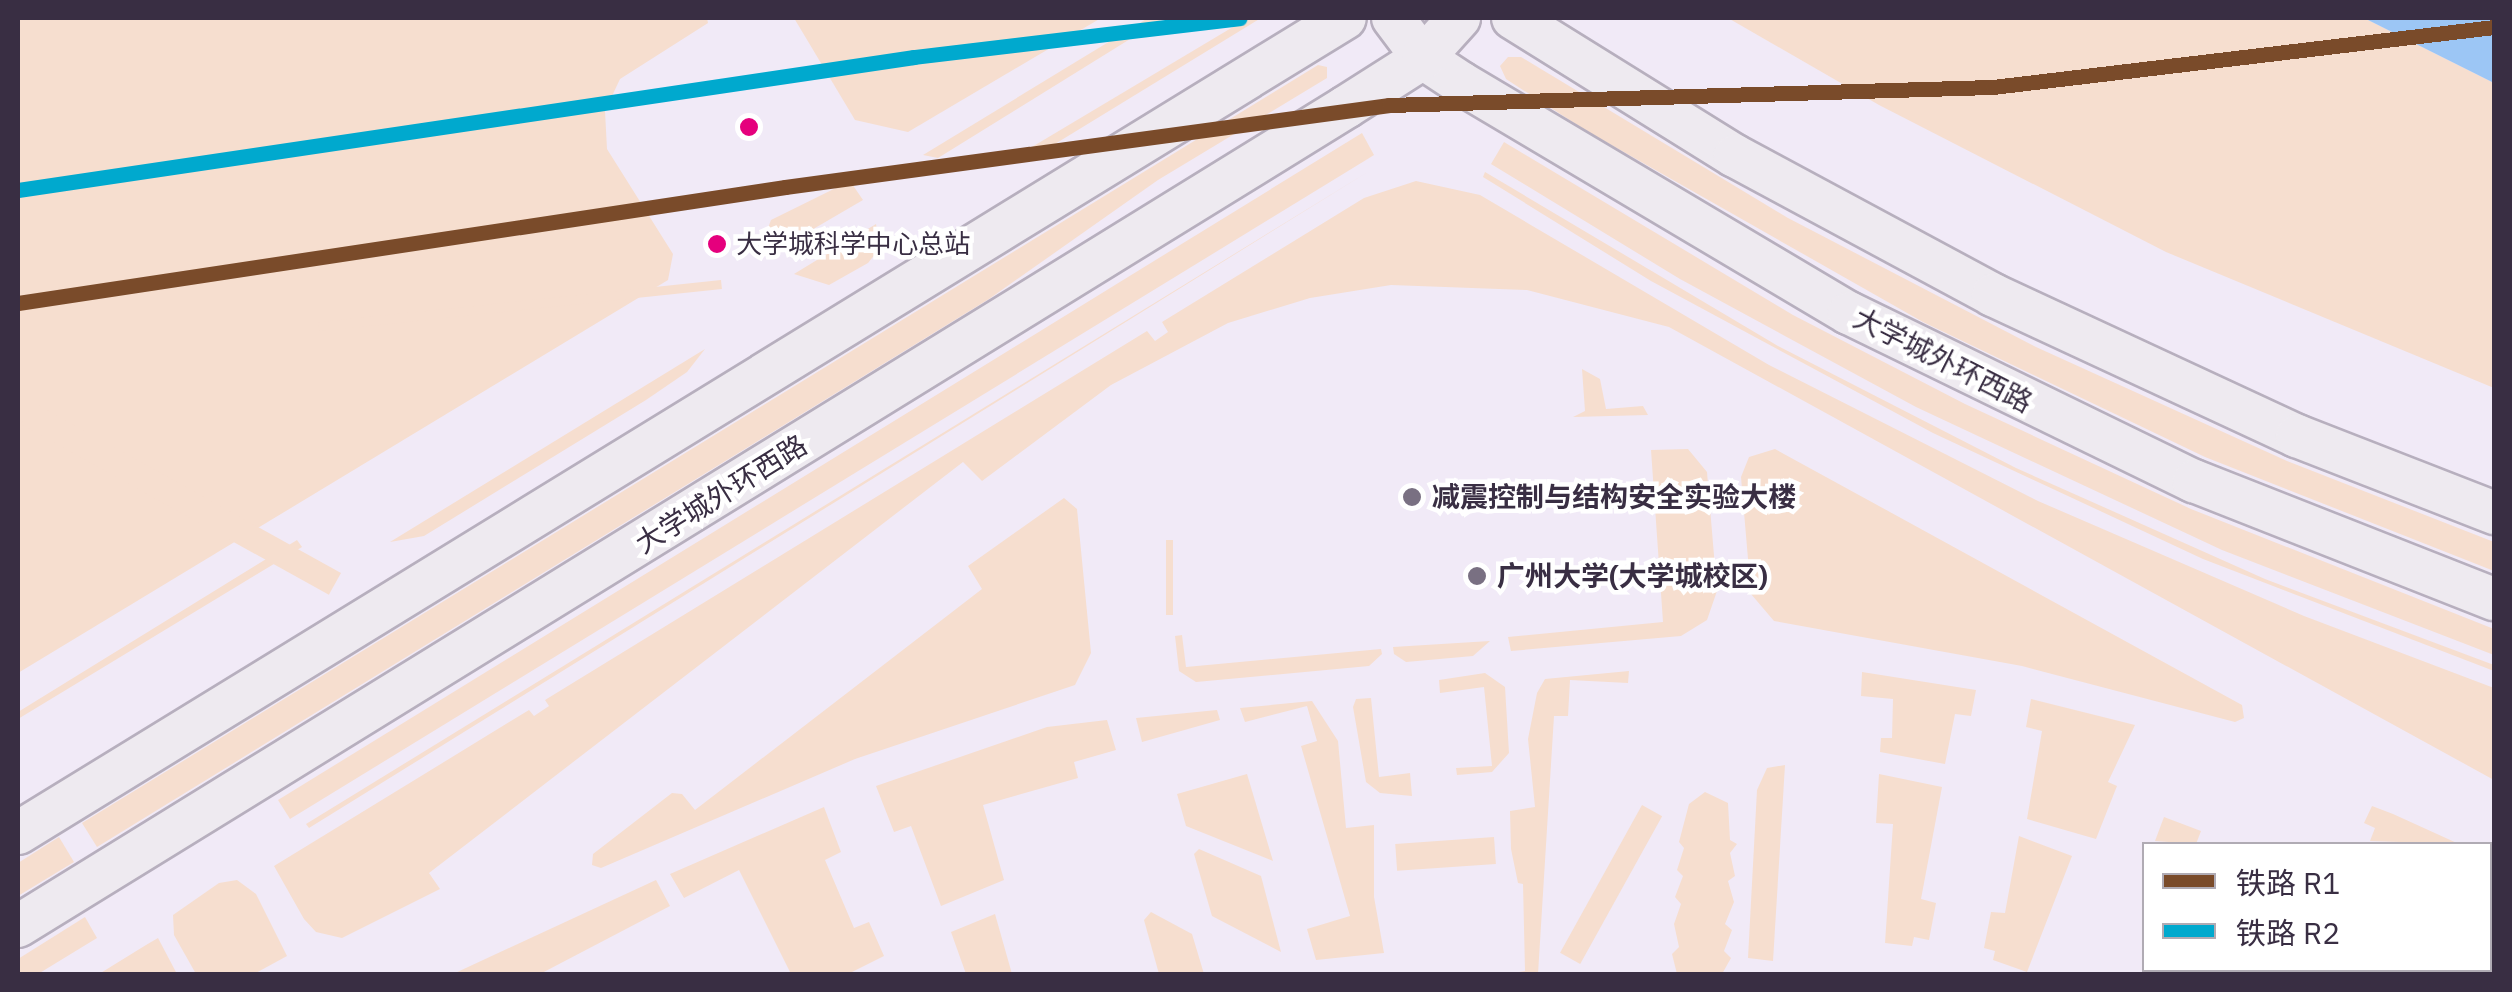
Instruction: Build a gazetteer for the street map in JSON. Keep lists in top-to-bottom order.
{
  "streets": {
    "main road": ["大学城外环西路"]
  },
  "places": ["大学城科学中心总站", "减震控制与结构安全实验大楼", "广州大学(大学城校区)"],
  "lines": ["rail line R2", "rail line R1"],
  "legend": ["铁路 R1", "铁路 R2"]
}
